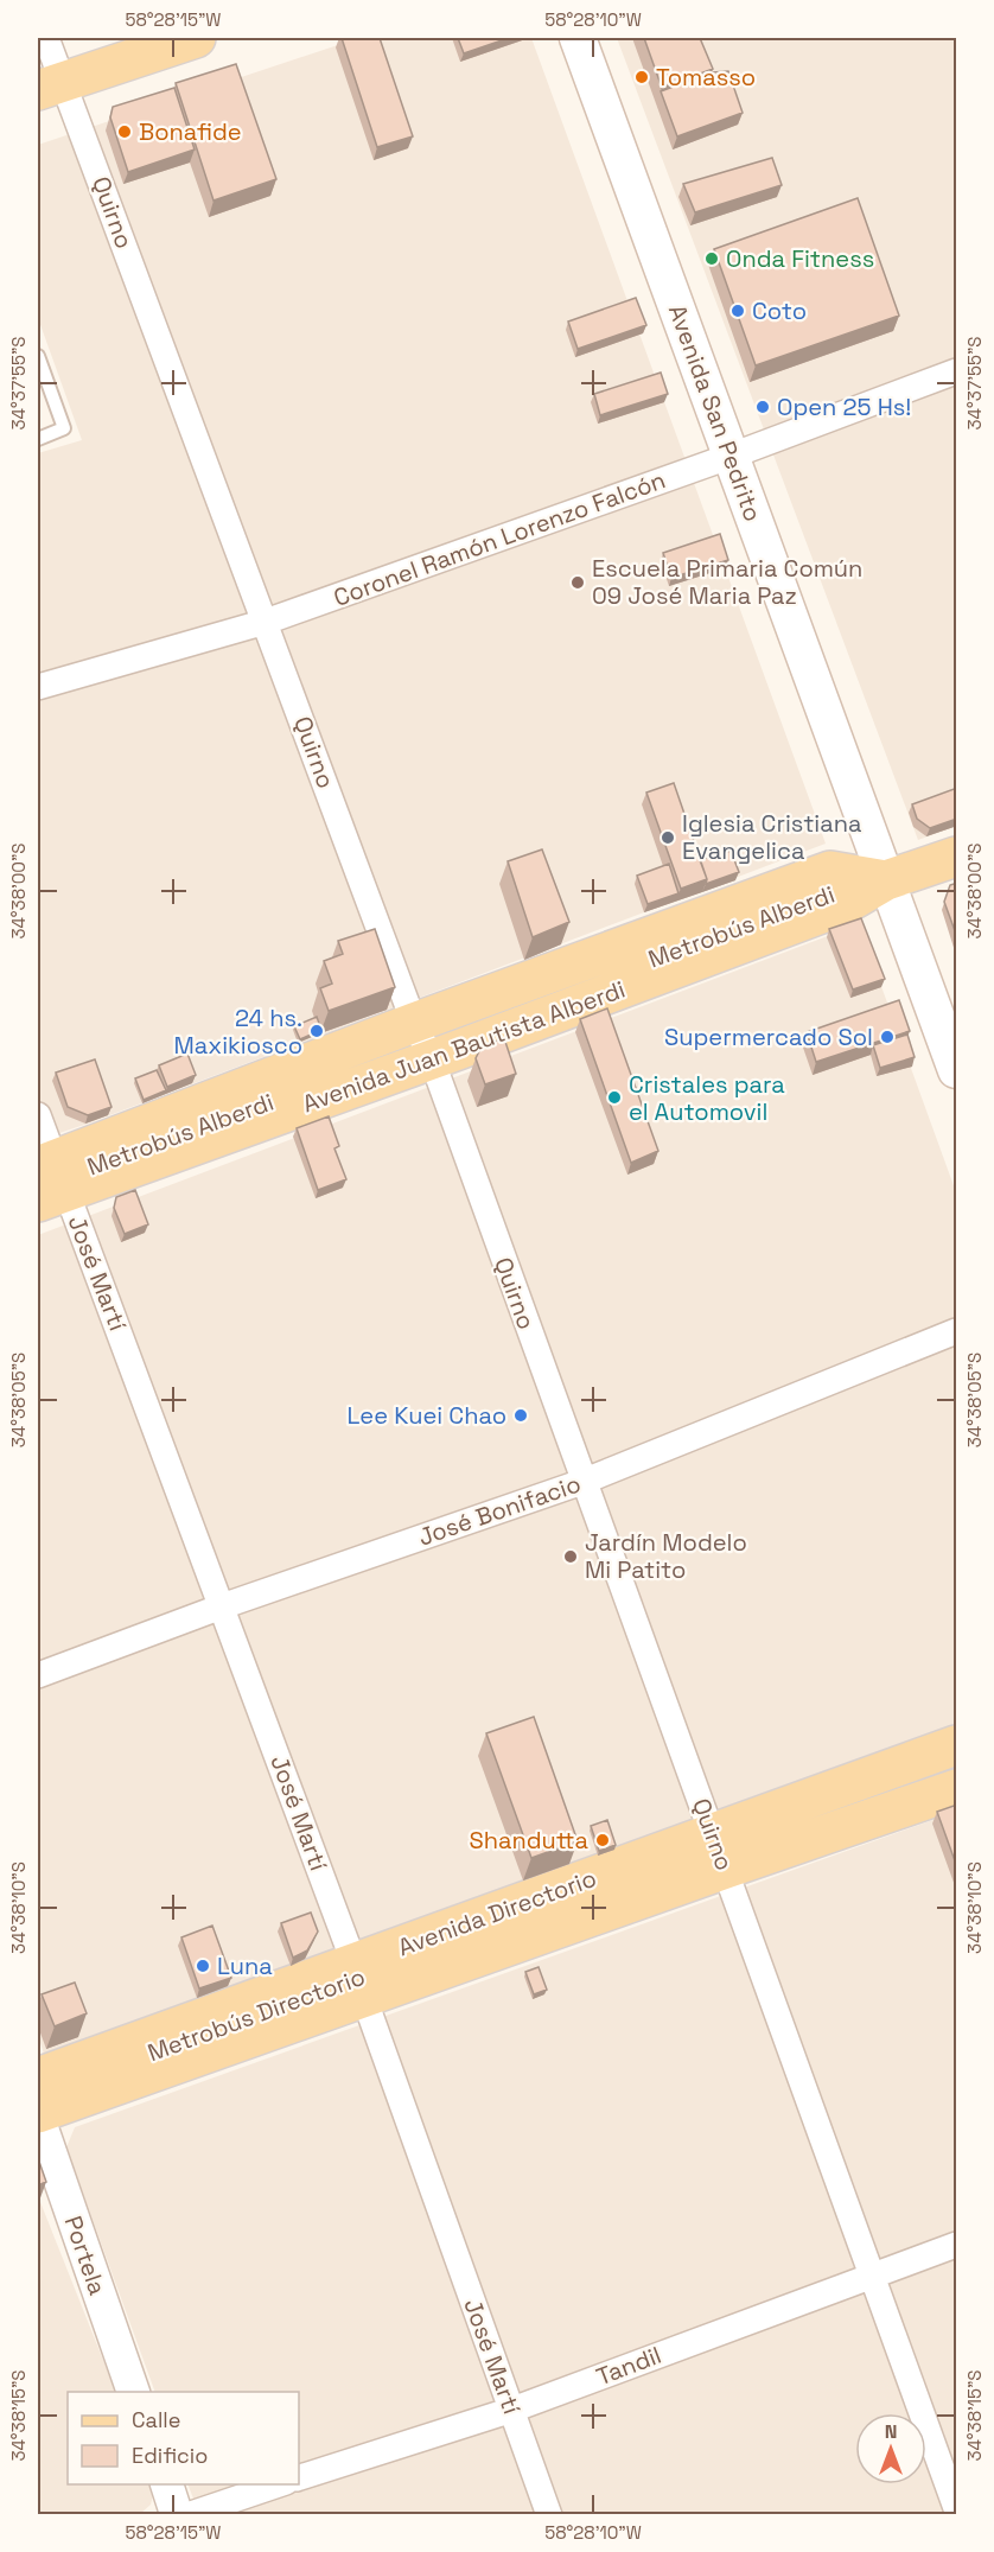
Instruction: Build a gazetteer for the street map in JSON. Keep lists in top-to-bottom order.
{
  "streets": {
    "main road": ["Avenida San Pedrito", "Avenida Juan Bautista Alberdi", "Avenida Directorio"],
    "street": [
      "Quirno",
      "Coronel Ramón Lorenzo Falcón",
      "José Martí",
      "José Bonifacio",
      "Portela",
      "Tandil"
    ],
    "lane": ["Metrobús Alberdi"]
  },
  "crossings": [
    ["Quirno", "Coronel Ramón Lorenzo Falcón"],
    ["Quirno", "Avenida Juan Bautista Alberdi"],
    ["Quirno", "José Bonifacio"],
    ["Quirno", "Avenida Directorio"],
    ["Quirno", "Tandil"],
    ["Avenida San Pedrito", "Coronel Ramón Lorenzo Falcón"],
    ["Avenida San Pedrito", "Metrobús Alberdi"],
    ["Avenida San Pedrito", "Avenida Juan Bautista Alberdi"],
    ["Metrobús Alberdi", "Avenida Juan Bautista Alberdi"],
    ["Avenida Juan Bautista Alberdi", "José Martí"],
    ["José Martí", "José Bonifacio"],
    ["José Martí", "Avenida Directorio"],
    ["José Martí", "Tandil"],
    ["Avenida Directorio", "Portela"]
  ],
  "places": [
    "Tomasso",
    "Bonafide",
    "Onda Fitness",
    "Coto",
    "Open 25 Hs!",
    "Escuela Primaria Común 09 José Maria Paz",
    "Iglesia Cristiana Evangelica",
    "24 hs. Maxikiosco",
    "Supermercado Sol",
    "Cristales para el Automovil",
    "Lee Kuei Chao",
    "Jardín Modelo Mi Patito",
    "Shandutta",
    "Luna"
  ],
  "legend": ["Calle", "Edificio"],
  "north": "top",
  "coordinates": [
    "58°28'15\"W",
    "58°28'10\"W",
    "34°37'55\"S",
    "34°38'00\"S",
    "34°38'05\"S",
    "34°38'10\"S",
    "34°38'15\"S"
  ]
}
